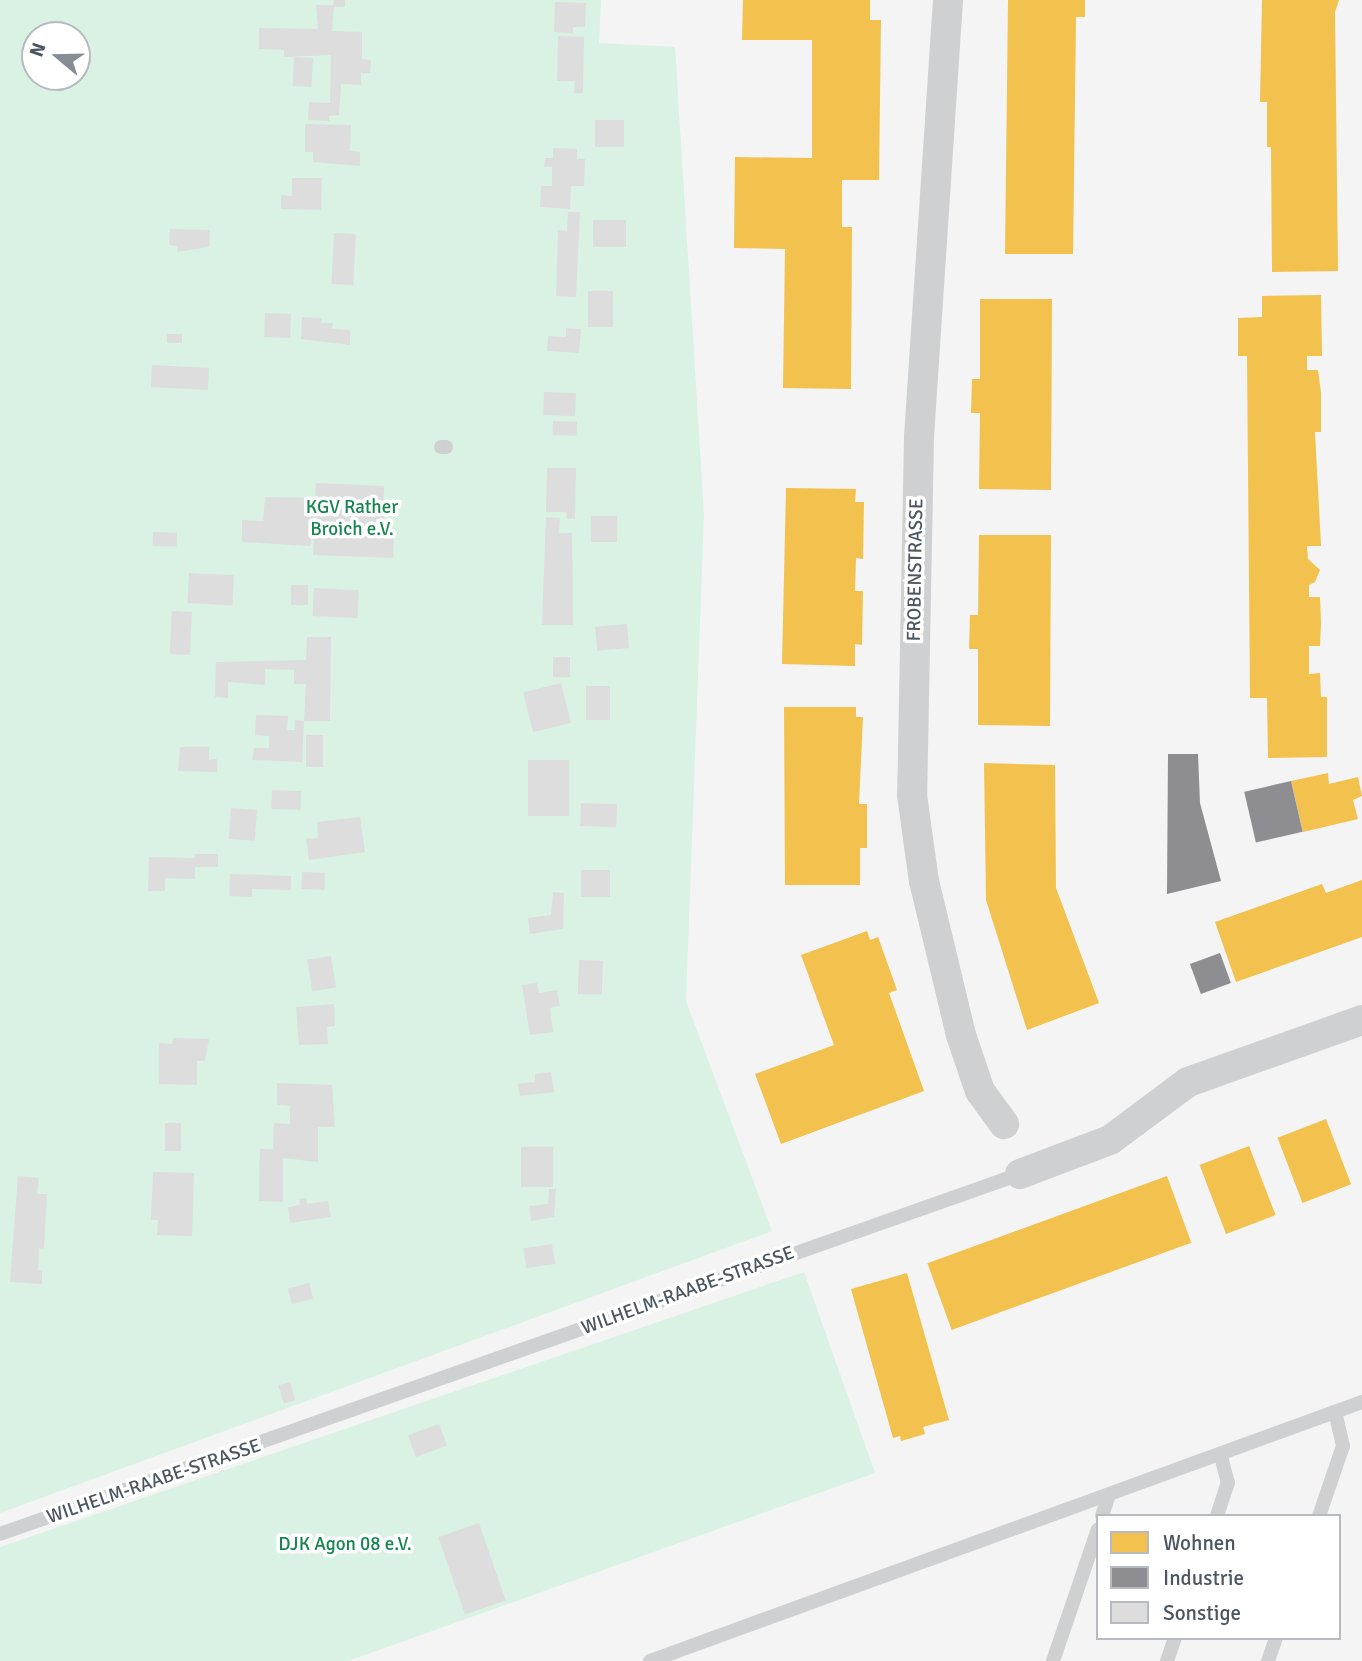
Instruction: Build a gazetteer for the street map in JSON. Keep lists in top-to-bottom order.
{
  "streets": {
    "street": ["FROBENSTRASSE", "WILHELM-RAABE-STRASSE"]
  },
  "parks": ["KGV Rather Broich e.V.", "DJK Agon 08 e.V."],
  "legend": ["Wohnen", "Industrie", "Sonstige"],
  "north": "left"
}
